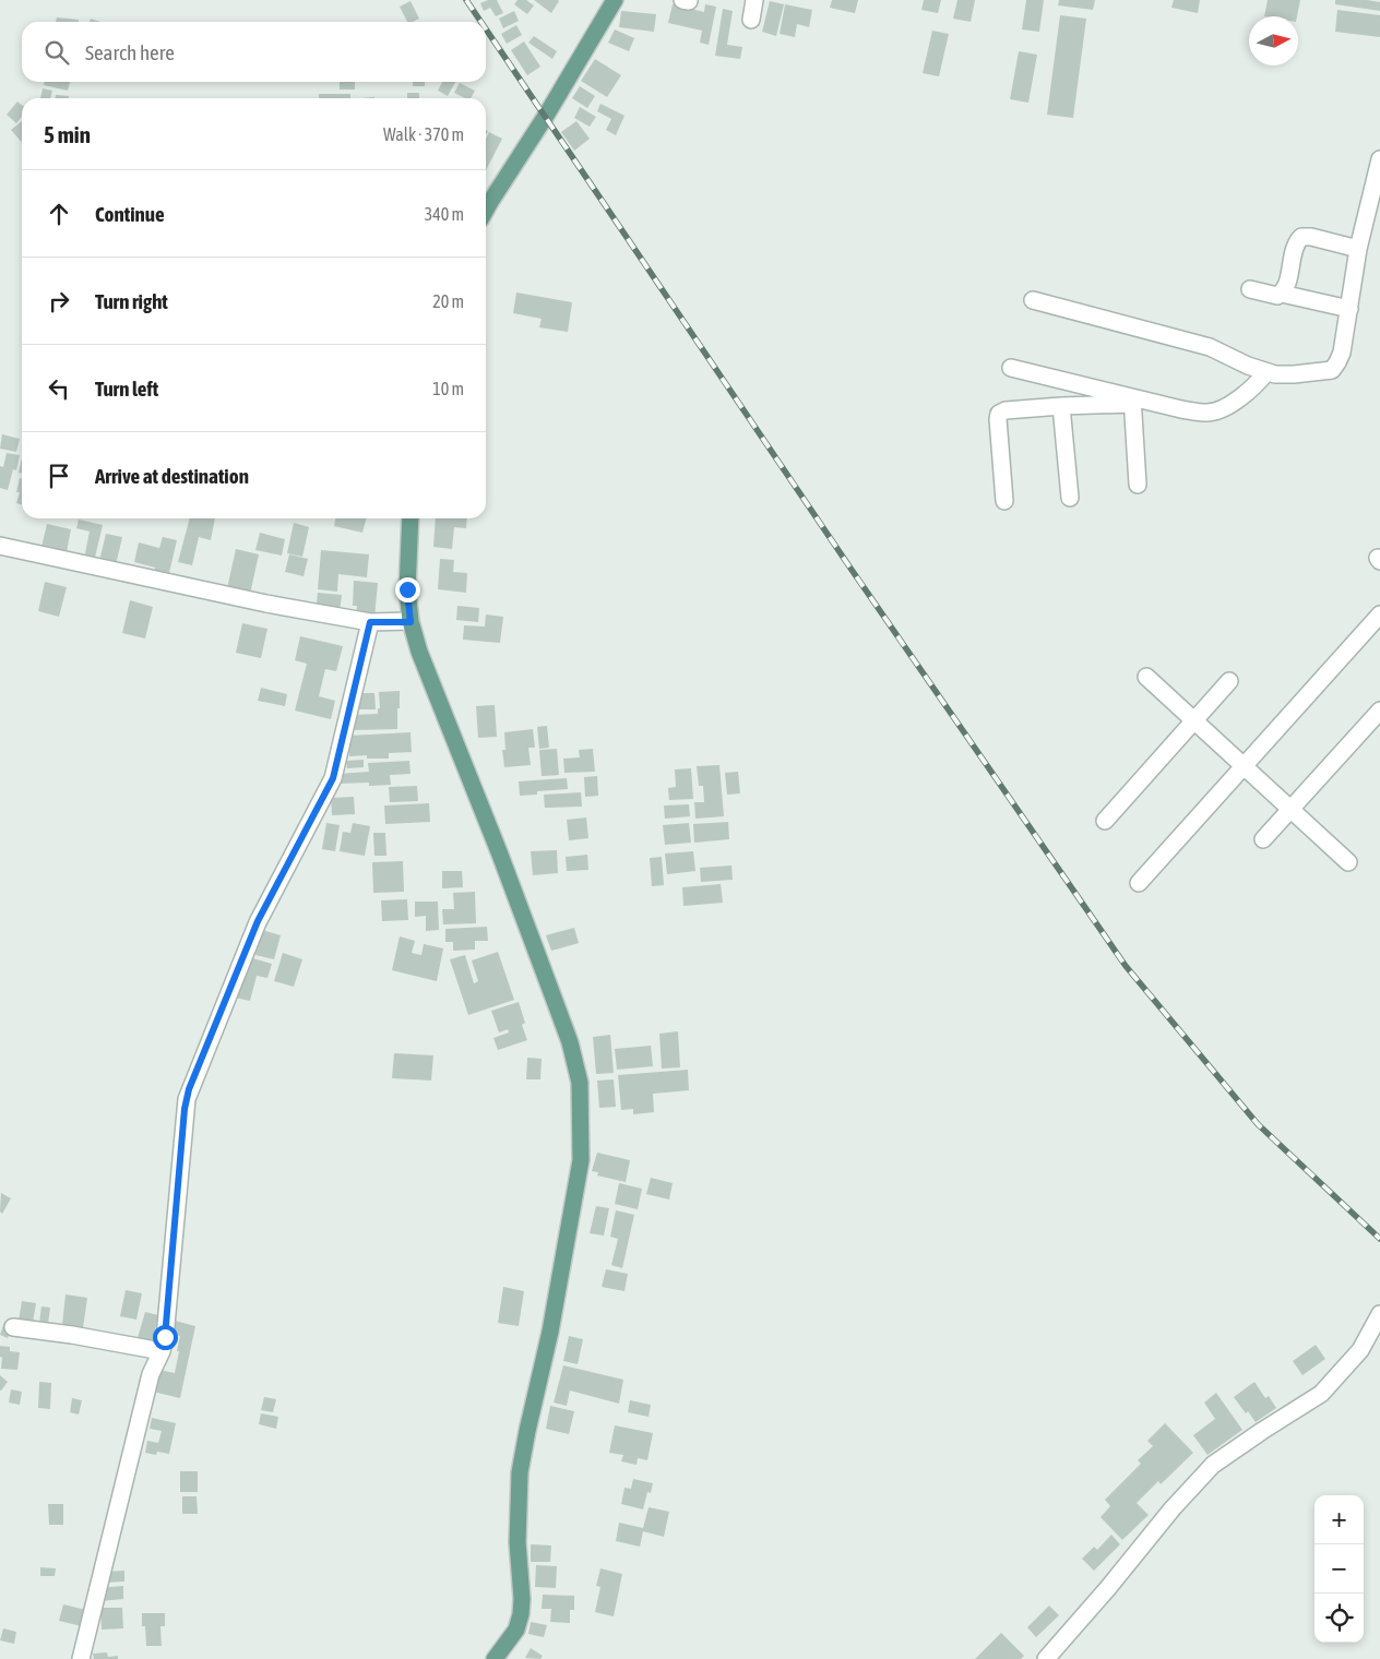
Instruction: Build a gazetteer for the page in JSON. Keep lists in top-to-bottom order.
{
  "north": "right",
  "page": {
    "search": "Search here",
    "heading": ["5 min", "Walk · 370 m"],
    "list": [
      ["Continue", "340 m"],
      ["Turn right", "20 m"],
      ["Turn left", "10 m"],
      "Arrive at destination"
    ],
    "map_buttons": ["+", "−"]
  }
}
